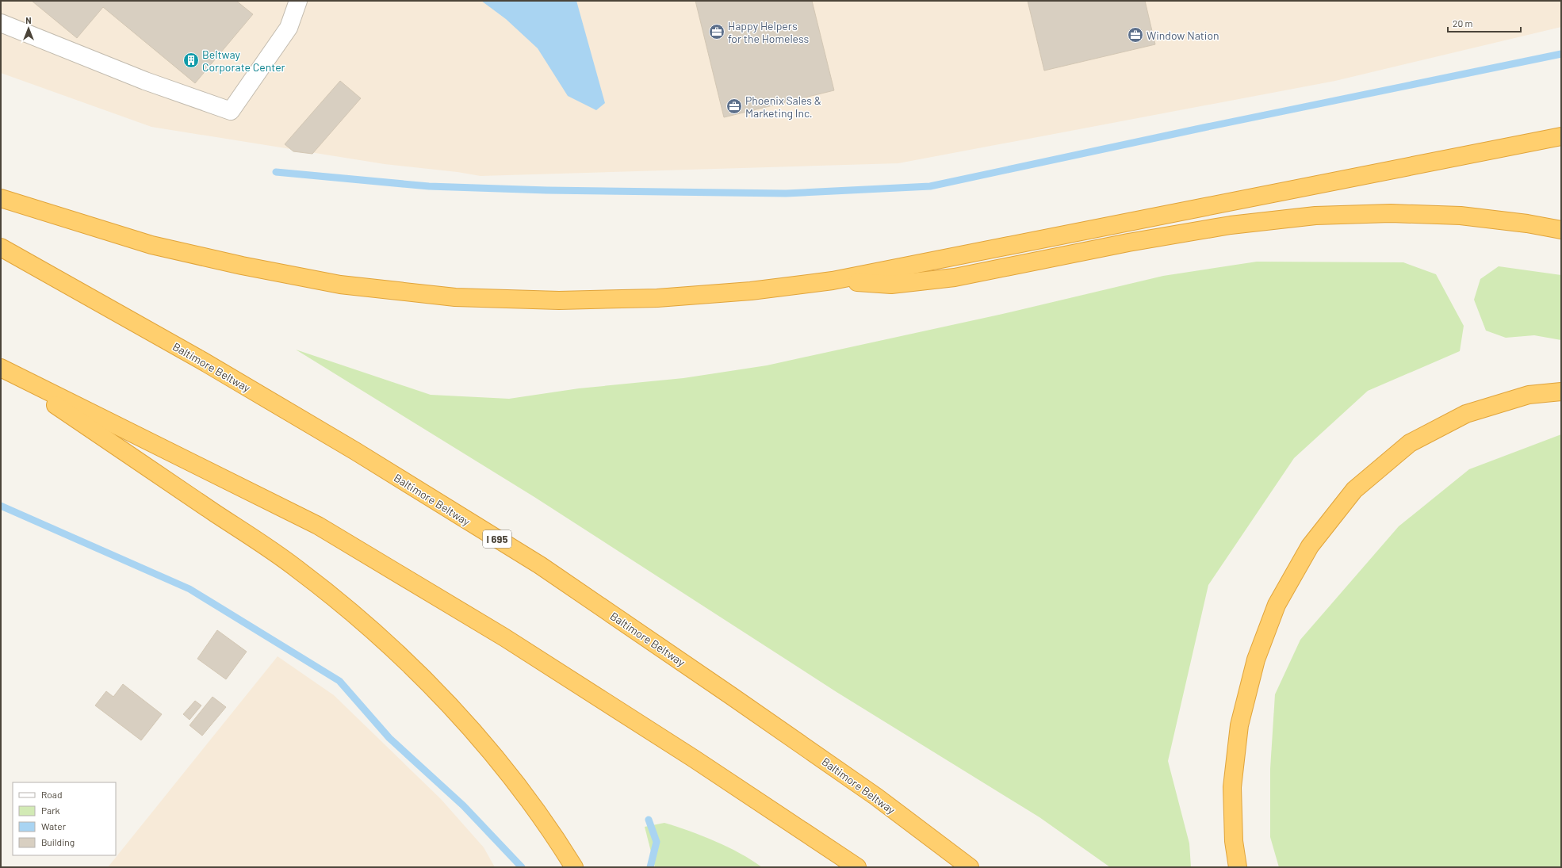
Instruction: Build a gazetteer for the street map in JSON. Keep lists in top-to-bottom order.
{
  "streets": {
    "highway": ["Baltimore Beltway", "I 695"]
  },
  "places": {
    "office": ["Happy Helpers for the Homeless", "Window Nation", "Phoenix Sales & Marketing Inc."],
    "building": ["Beltway Corporate Center"]
  },
  "legend": [
    "Road",
    "Park",
    "Water",
    "Building"
  ],
  "scale_bar": "20 m",
  "north": "top"
}
